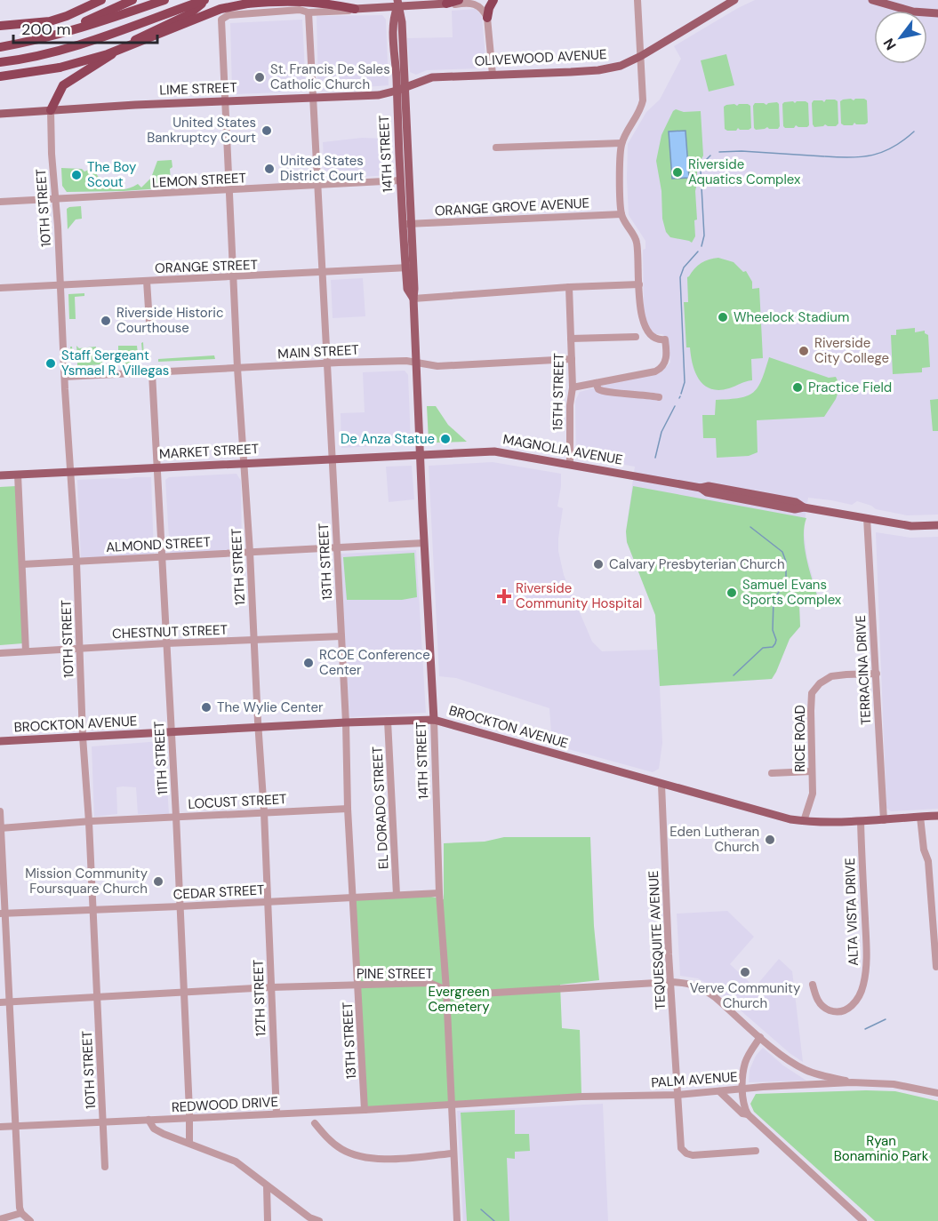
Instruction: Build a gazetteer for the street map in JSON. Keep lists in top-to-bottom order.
{
  "streets": {
    "main road": [
      "OLIVEWOOD AVENUE",
      "LIME STREET",
      "14TH STREET",
      "MAGNOLIA AVENUE",
      "MARKET STREET",
      "BROCKTON AVENUE"
    ],
    "street": [
      "LEMON STREET",
      "ORANGE GROVE AVENUE",
      "10TH STREET",
      "ORANGE STREET",
      "MAIN STREET",
      "15TH STREET",
      "ALMOND STREET",
      "13TH STREET",
      "12TH STREET",
      "CHESTNUT STREET",
      "TERRACINA DRIVE",
      "RICE ROAD",
      "11TH STREET",
      "LOCUST STREET",
      "EL DORADO STREET",
      "CEDAR STREET",
      "ALTA VISTA DRIVE",
      "TEQUESQUITE AVENUE",
      "PINE STREET",
      "PALM AVENUE",
      "REDWOOD DRIVE"
    ]
  },
  "crossings": [
    ["OLIVEWOOD AVENUE", "LIME STREET"],
    ["OLIVEWOOD AVENUE", "14TH STREET"],
    ["LIME STREET", "14TH STREET"],
    ["LIME STREET", "10TH STREET"],
    ["LIME STREET", "13TH STREET"],
    ["LIME STREET", "12TH STREET"],
    ["14TH STREET", "LEMON STREET"],
    ["14TH STREET", "ORANGE GROVE AVENUE"],
    ["14TH STREET", "ORANGE STREET"],
    ["14TH STREET", "MAIN STREET"],
    ["14TH STREET", "MAGNOLIA AVENUE"],
    ["14TH STREET", "MARKET STREET"],
    ["14TH STREET", "ALMOND STREET"],
    ["14TH STREET", "BROCKTON AVENUE"],
    ["14TH STREET", "CEDAR STREET"],
    ["14TH STREET", "PINE STREET"],
    ["14TH STREET", "PALM AVENUE"],
    ["14TH STREET", "REDWOOD DRIVE"],
    ["LEMON STREET", "10TH STREET"],
    ["LEMON STREET", "13TH STREET"],
    ["LEMON STREET", "12TH STREET"],
    ["10TH STREET", "ORANGE STREET"],
    ["10TH STREET", "MAIN STREET"],
    ["10TH STREET", "MARKET STREET"],
    ["10TH STREET", "ALMOND STREET"],
    ["10TH STREET", "CHESTNUT STREET"],
    ["10TH STREET", "BROCKTON AVENUE"],
    ["10TH STREET", "LOCUST STREET"],
    ["10TH STREET", "CEDAR STREET"],
    ["10TH STREET", "PINE STREET"],
    ["10TH STREET", "REDWOOD DRIVE"],
    ["ORANGE STREET", "13TH STREET"],
    ["ORANGE STREET", "12TH STREET"],
    ["MAIN STREET", "15TH STREET"],
    ["MAIN STREET", "13TH STREET"],
    ["MAIN STREET", "12TH STREET"],
    ["MAIN STREET", "11TH STREET"],
    ["15TH STREET", "MAGNOLIA AVENUE"],
    ["MAGNOLIA AVENUE", "MARKET STREET"],
    ["MAGNOLIA AVENUE", "TERRACINA DRIVE"],
    ["MARKET STREET", "13TH STREET"],
    ["MARKET STREET", "12TH STREET"],
    ["MARKET STREET", "11TH STREET"],
    ["ALMOND STREET", "13TH STREET"],
    ["ALMOND STREET", "12TH STREET"],
    ["ALMOND STREET", "11TH STREET"],
    ["13TH STREET", "12TH STREET"],
    ["13TH STREET", "CHESTNUT STREET"],
    ["13TH STREET", "BROCKTON AVENUE"],
    ["13TH STREET", "LOCUST STREET"],
    ["13TH STREET", "CEDAR STREET"],
    ["13TH STREET", "PINE STREET"],
    ["13TH STREET", "REDWOOD DRIVE"],
    ["12TH STREET", "CHESTNUT STREET"],
    ["12TH STREET", "BROCKTON AVENUE"],
    ["12TH STREET", "LOCUST STREET"],
    ["12TH STREET", "CEDAR STREET"],
    ["12TH STREET", "PINE STREET"],
    ["12TH STREET", "REDWOOD DRIVE"],
    ["CHESTNUT STREET", "11TH STREET"],
    ["TERRACINA DRIVE", "BROCKTON AVENUE"],
    ["TERRACINA DRIVE", "RICE ROAD"],
    ["BROCKTON AVENUE", "RICE ROAD"],
    ["BROCKTON AVENUE", "11TH STREET"],
    ["BROCKTON AVENUE", "EL DORADO STREET"],
    ["BROCKTON AVENUE", "ALTA VISTA DRIVE"],
    ["BROCKTON AVENUE", "TEQUESQUITE AVENUE"],
    ["11TH STREET", "LOCUST STREET"],
    ["11TH STREET", "CEDAR STREET"],
    ["11TH STREET", "PINE STREET"],
    ["11TH STREET", "REDWOOD DRIVE"],
    ["EL DORADO STREET", "CEDAR STREET"],
    ["TEQUESQUITE AVENUE", "PINE STREET"],
    ["TEQUESQUITE AVENUE", "PALM AVENUE"],
    ["PINE STREET", "PALM AVENUE"],
    ["PALM AVENUE", "REDWOOD DRIVE"]
  ],
  "parks": ["Evergreen Cemetery", "Ryan Bonaminio Park"],
  "places": {
    "other": [
      "St. Francis De Sales Catholic Church",
      "United States Bankruptcy Court",
      "United States District Court",
      "Riverside Aquatics Complex",
      "The Boy Scout",
      "Wheelock Stadium",
      "Riverside Historic Courthouse",
      "Riverside City College",
      "Staff Sergeant Ysmael R. Villegas",
      "Practice Field",
      "De Anza Statue",
      "Calvary Presbyterian Church",
      "Samuel Evans Sports Complex",
      "RCOE Conference Center",
      "The Wylie Center",
      "Eden Lutheran Church",
      "Mission Community Foursquare Church",
      "Verve Community Church"
    ],
    "health": ["Riverside Community Hospital"]
  },
  "scale_bar": "200 m",
  "north": "bottom left"
}
